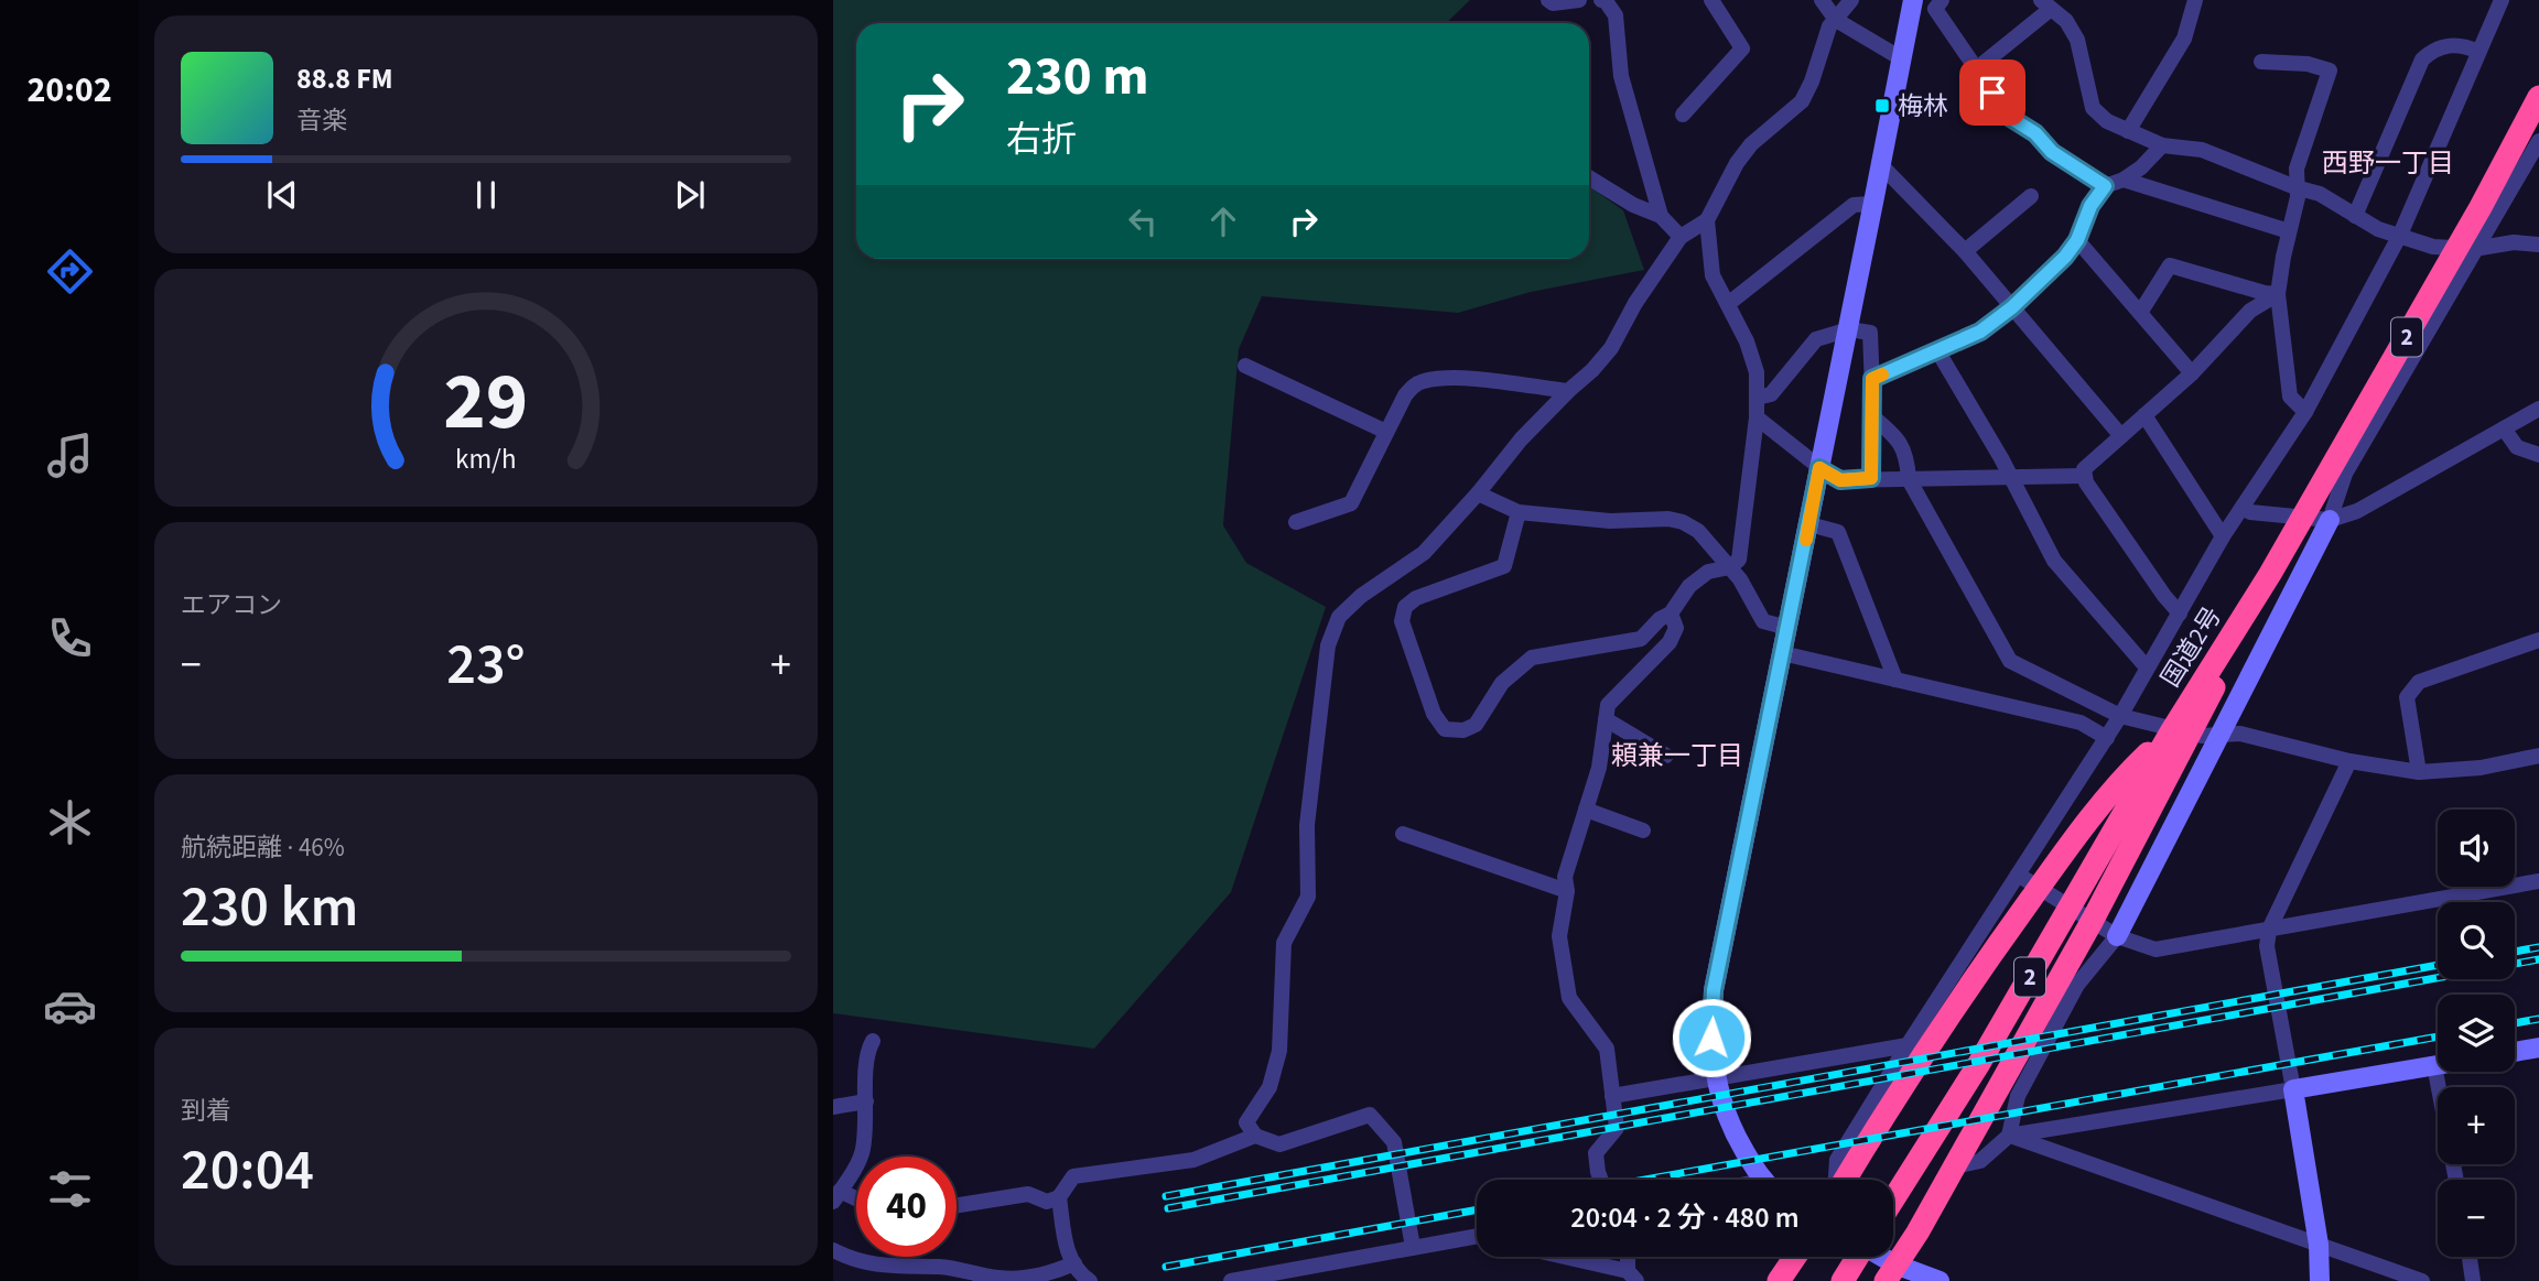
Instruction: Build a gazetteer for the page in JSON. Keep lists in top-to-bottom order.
{
  "streets": {
    "highway": ["2", "国道2号"]
  },
  "districts": ["西野一丁目", "頼兼一丁目"],
  "places": {
    "transit": ["梅林"]
  },
  "page": {
    "tabs": "20:02",
    "turn": ["230 m", "右折"],
    "song": ["88.8 FM", "音楽"],
    "tile": [
      "エアコン",
      ["航続距離 · 46%", "230 km"],
      ["到着", "20:04"]
    ],
    "heat": ["−", "23°", "+"],
    "map_buttons": ["+", "−"],
    "limit": "40",
    "trip": "20:04 · 2 分 · 480 m",
    "gauge": ["29", "km/h"]
  }
}
